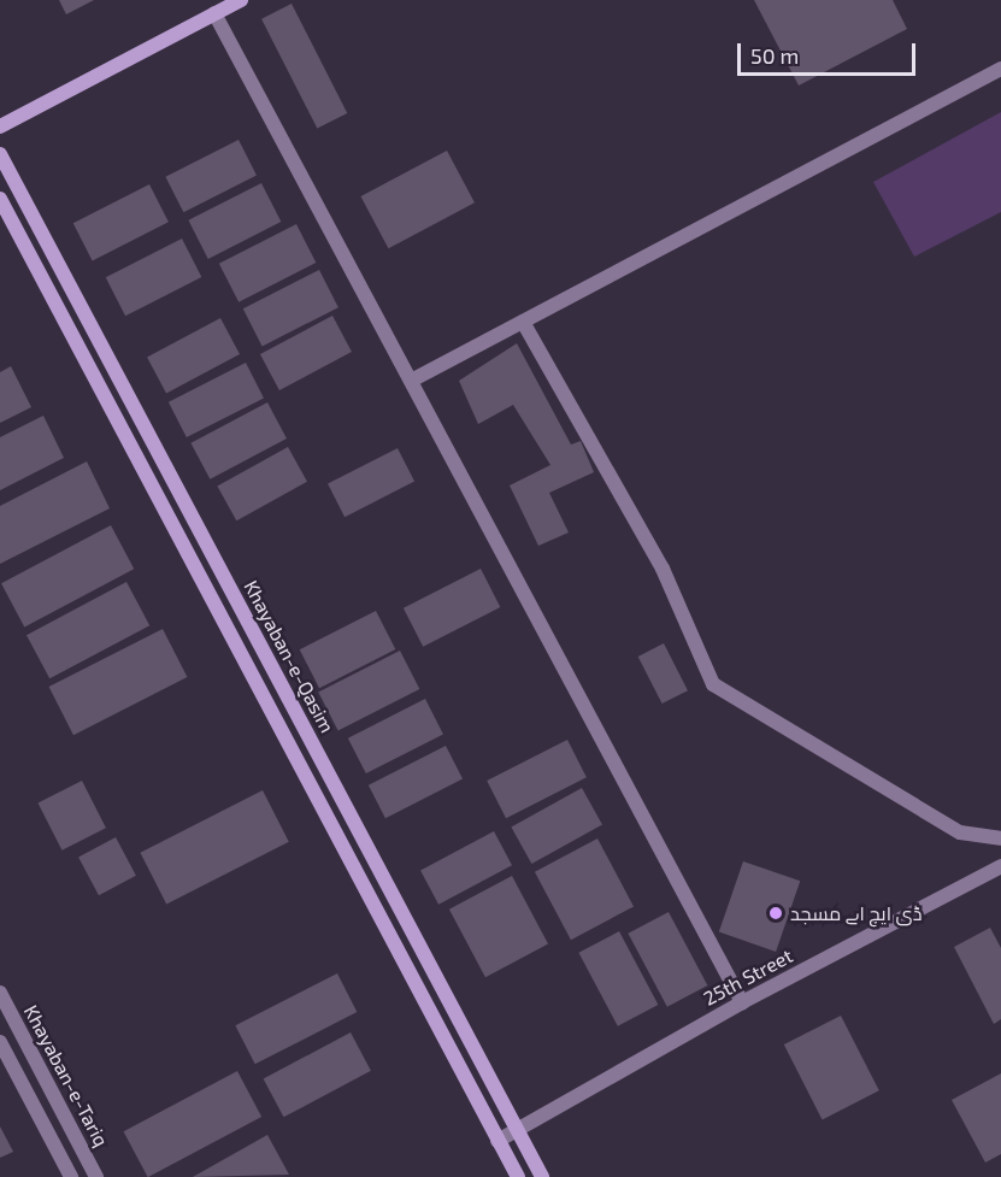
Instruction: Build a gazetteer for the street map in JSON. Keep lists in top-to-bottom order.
{
  "streets": {
    "street": ["Khayaban-e-Qasim", "25th Street", "Khayaban-e-Tariq"]
  },
  "crossings": [
    ["Khayaban-e-Qasim", "25th Street"]
  ],
  "places": ["ڈی ایچ اے مسجد"],
  "scale_bar": "50 m"
}
